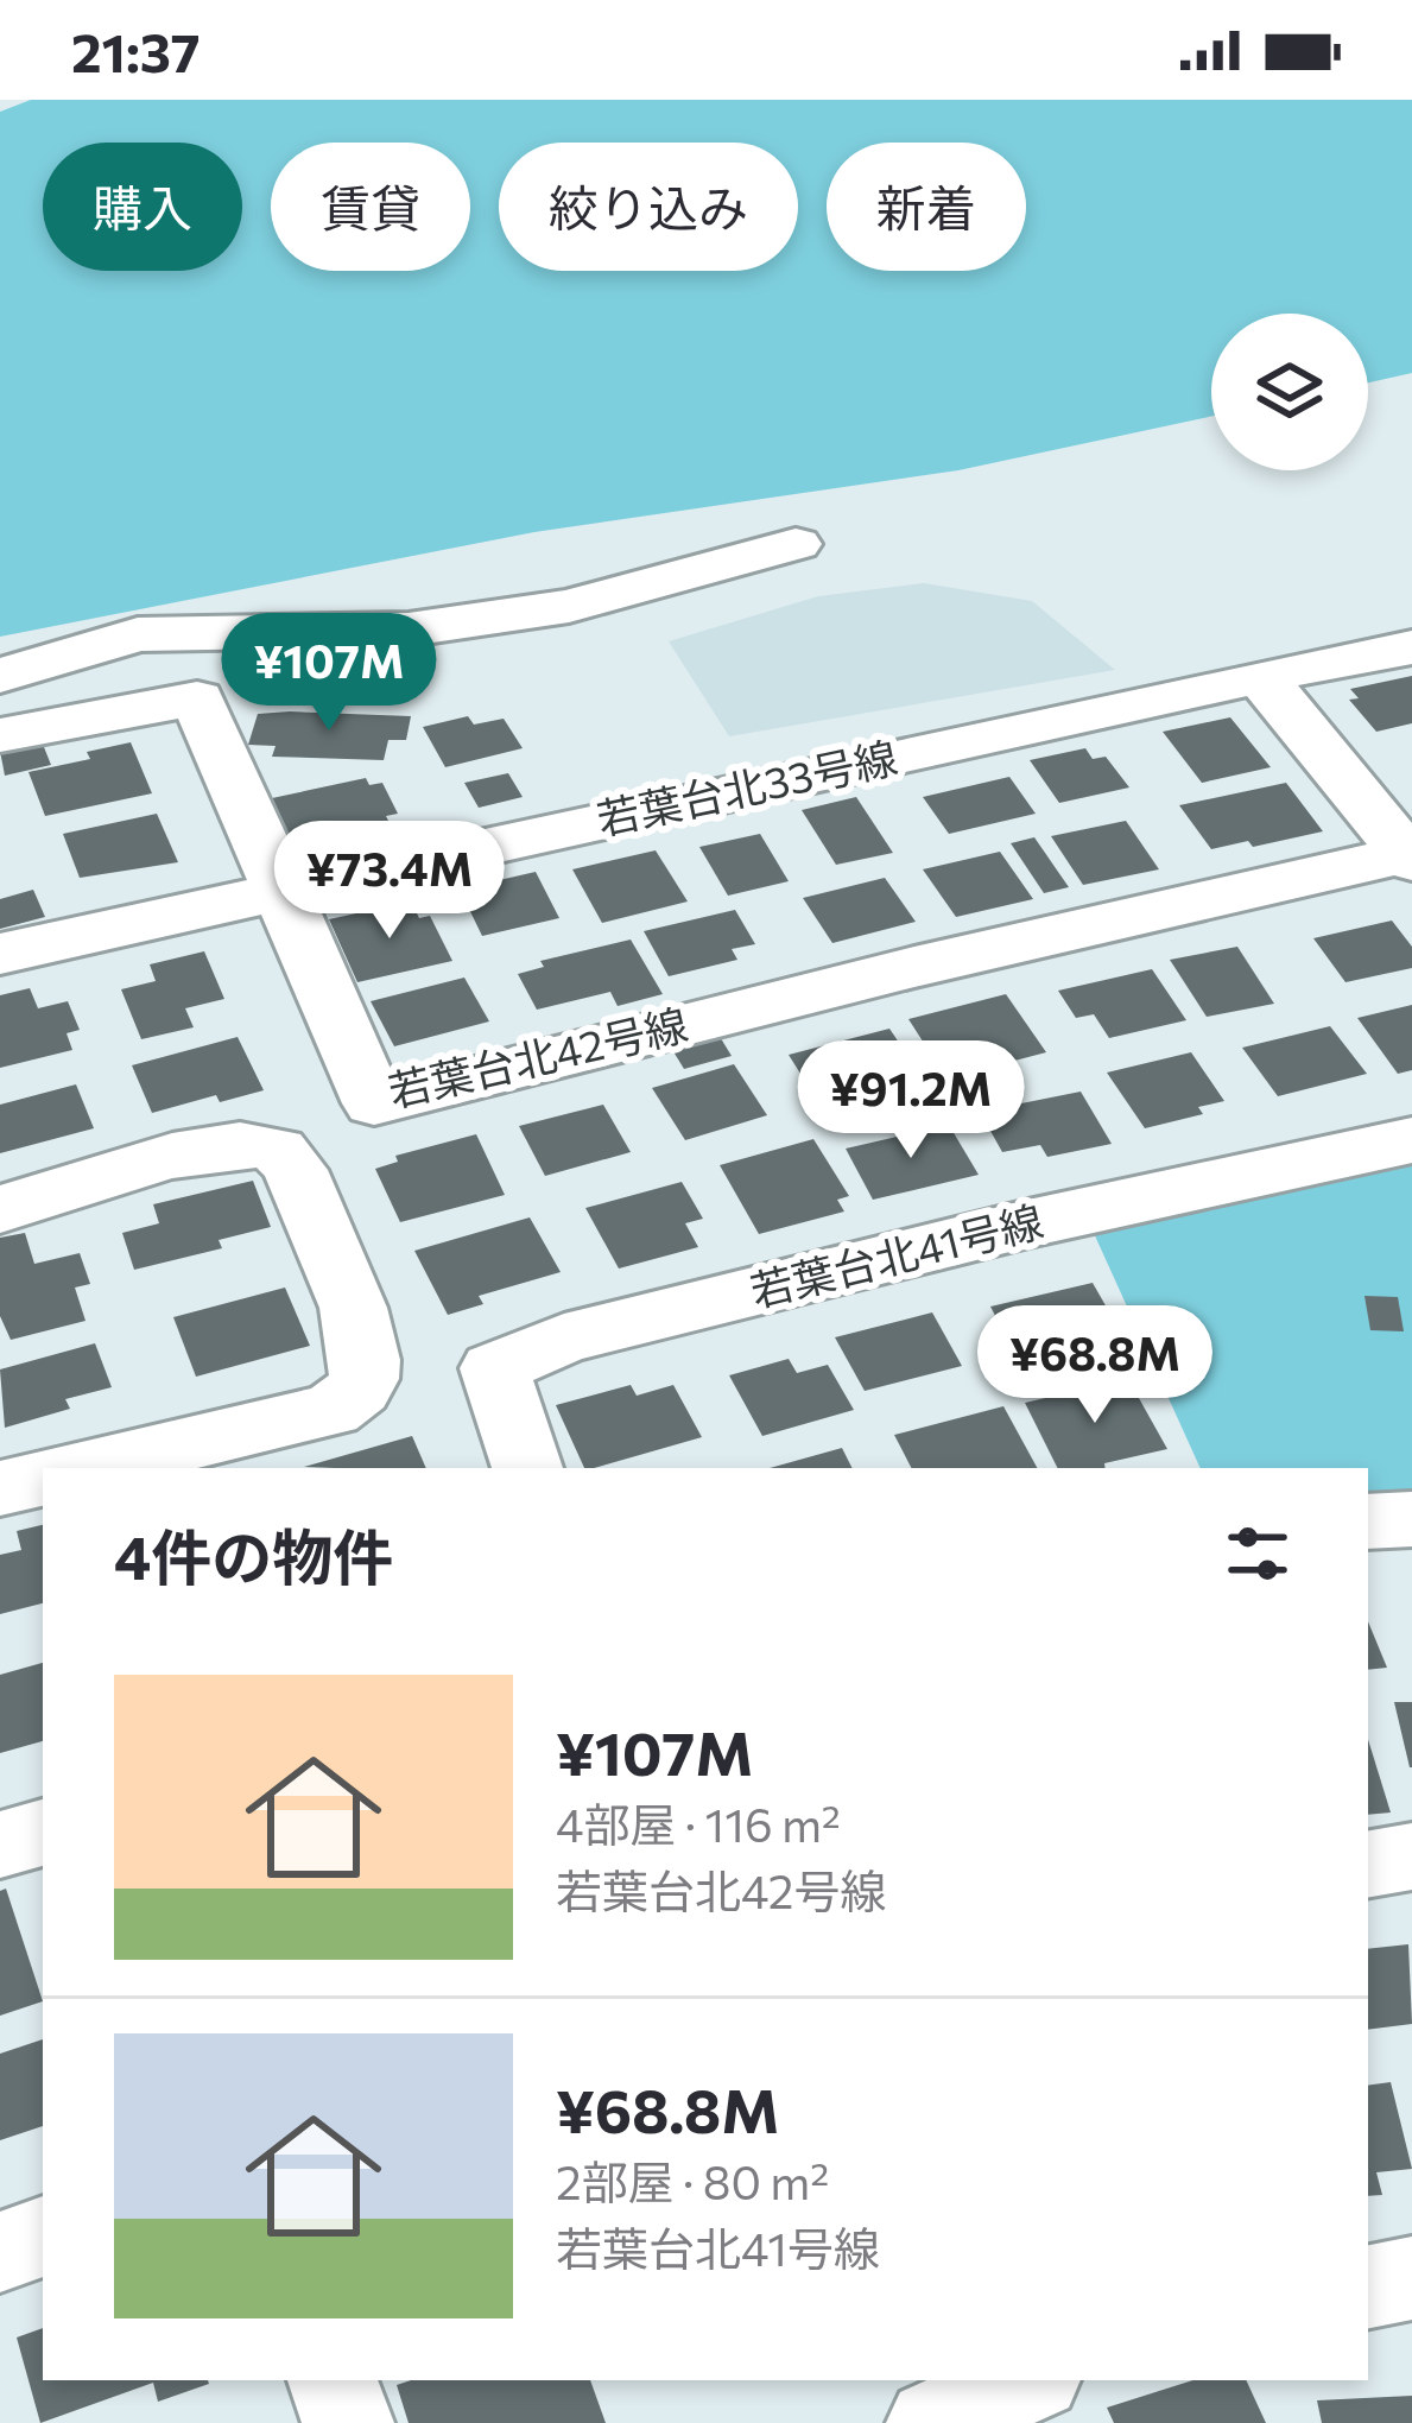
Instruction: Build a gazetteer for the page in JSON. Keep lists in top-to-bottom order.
{
  "streets": {
    "street": ["若葉台北33号線", "若葉台北42号線", "若葉台北41号線"]
  },
  "crossings": [
    ["若葉台北33号線", "若葉台北42号線"]
  ],
  "page": {
    "status": "21:37",
    "chip": [
      "購入",
      "賃貸",
      "絞り込み",
      "新着"
    ],
    "price": [
      "¥107M",
      "¥73.4M",
      "¥91.2M",
      "¥68.8M"
    ],
    "heading": "4件の物件",
    "list": [
      {
        "name": "¥107M",
        "note": "4部屋 · 116 m² · 若葉台北42号線"
      },
      {
        "name": "¥68.8M",
        "note": "2部屋 · 80 m² · 若葉台北41号線"
      }
    ]
  }
}
